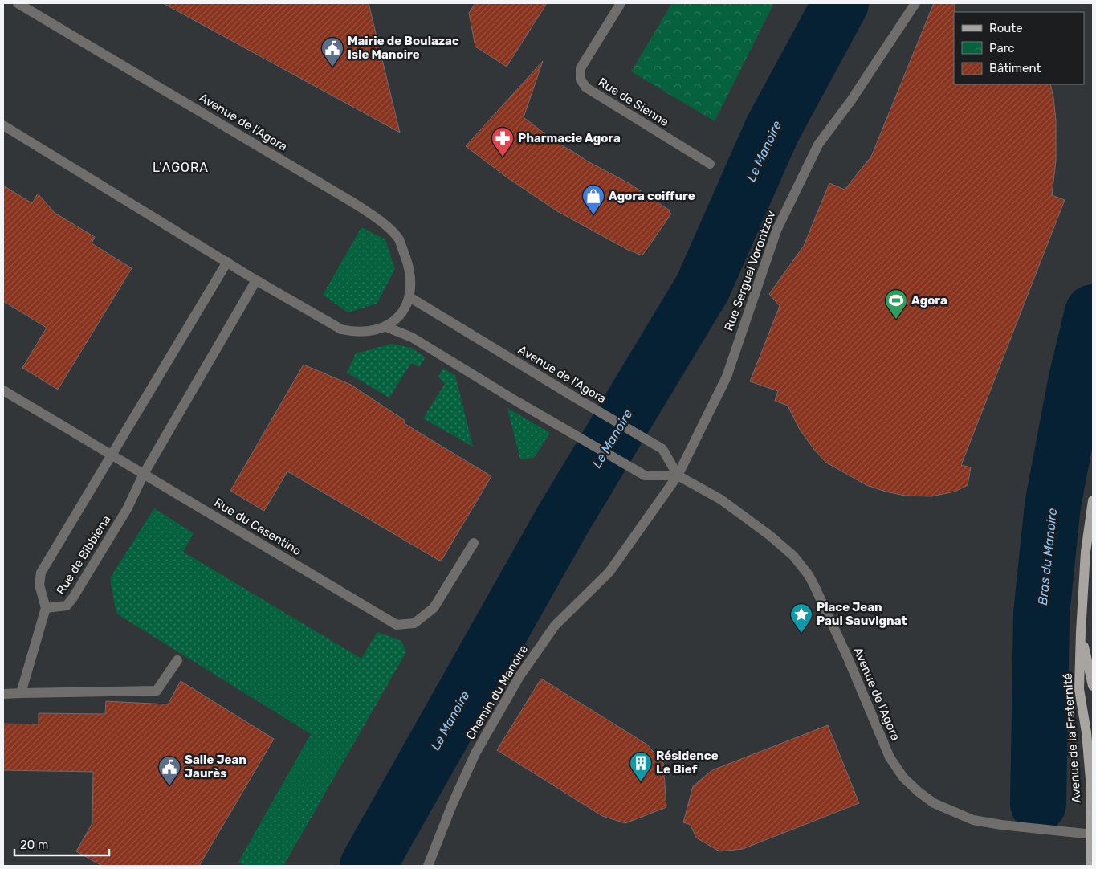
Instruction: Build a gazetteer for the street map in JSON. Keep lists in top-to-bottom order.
{
  "streets": {
    "main road": ["Avenue de la Fraternité"],
    "street": [
      "Rue de Sienne",
      "Avenue de l'Agora",
      "Rue Serguei Vorontzov",
      "Rue du Casentino",
      "Rue de Bibbiena",
      "Chemin du Manoire"
    ]
  },
  "crossings": [
    ["Avenue de l'Agora", "Rue Serguei Vorontzov"],
    ["Avenue de l'Agora", "Rue de Bibbiena"],
    ["Avenue de l'Agora", "Chemin du Manoire"],
    ["Avenue de l'Agora", "Avenue de la Fraternité"],
    ["Rue Serguei Vorontzov", "Chemin du Manoire"],
    ["Rue du Casentino", "Rue de Bibbiena"]
  ],
  "districts": ["L'AGORA"],
  "water": ["Le Manoire", "Bras du Manoire"],
  "places": {
    "public building": ["Mairie de Boulazac Isle Manoire", "Salle Jean Jaurès"],
    "pharmacy": ["Pharmacie Agora"],
    "shop": ["Agora coiffure"],
    "sports": ["Agora"],
    "place": ["Place Jean Paul Sauvignat"],
    "building": ["Résidence Le Bief"]
  },
  "legend": ["Route", "Parc", "Bâtiment"],
  "scale_bar": "20 m"
}
